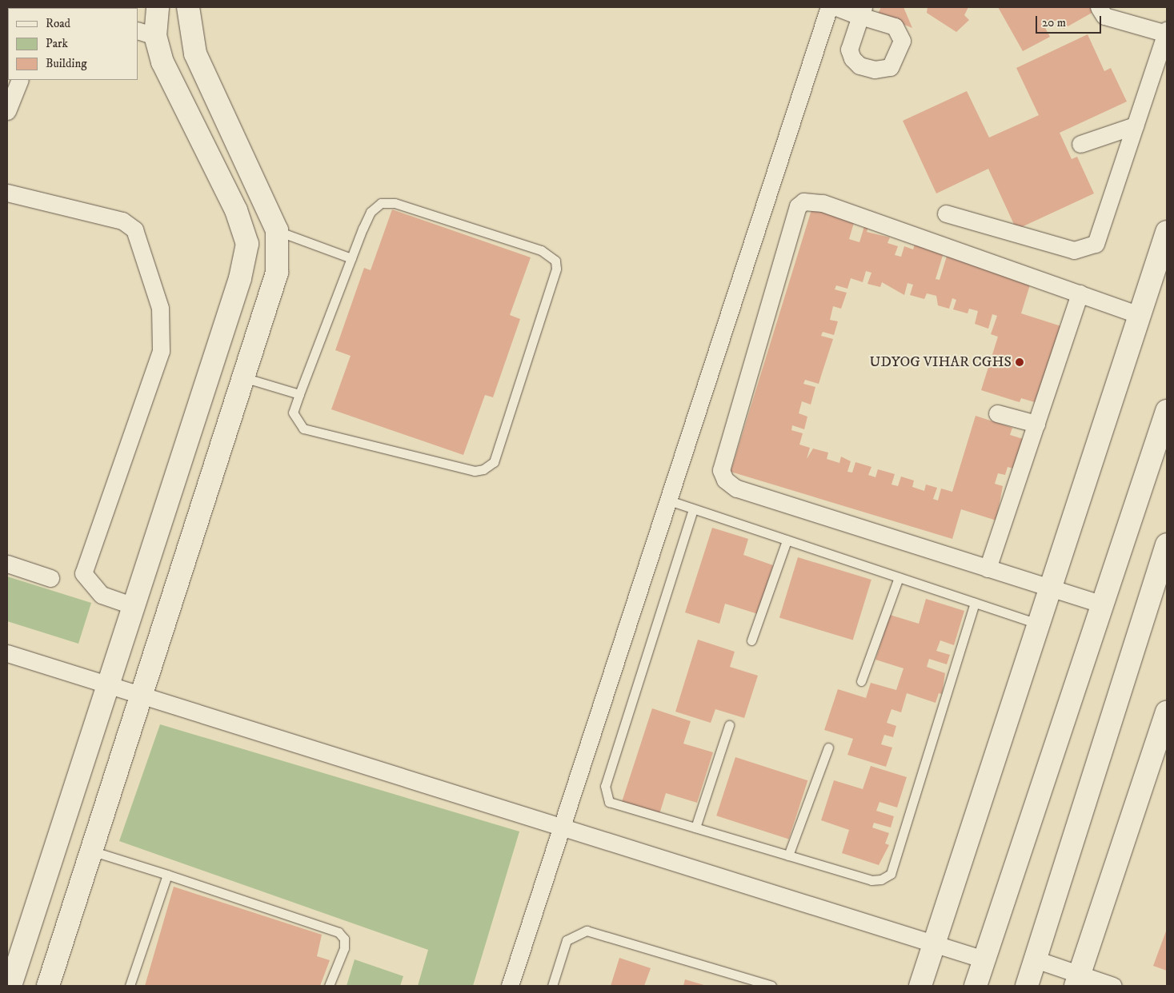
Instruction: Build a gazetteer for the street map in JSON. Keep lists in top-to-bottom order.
{
  "places": ["UDYOG VIHAR CGHS"],
  "legend": ["Road", "Park", "Building"],
  "scale_bar": "20 m"
}
